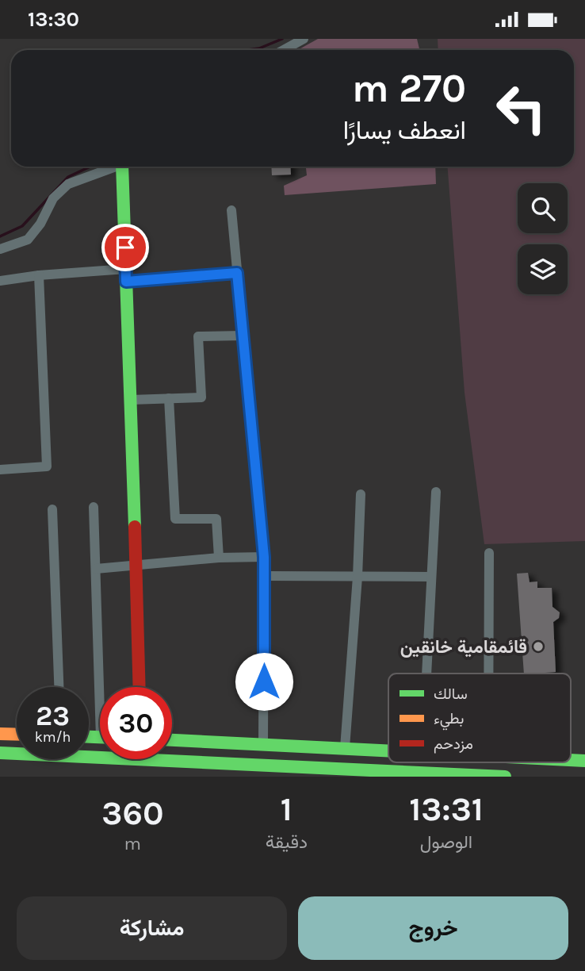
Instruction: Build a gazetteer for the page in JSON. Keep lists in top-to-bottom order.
{
  "places": ["قائمقامية خانقين"],
  "legend": ["سالك", "بطيء", "مزدحم"],
  "page": {
    "status": "13:30",
    "turn": ["270 m", "انعطف يسارًا"],
    "speed": "23 km/h",
    "limit": "30",
    "eta": [
      "13:31",
      "الوصول",
      "1",
      "دقيقة",
      "360",
      "m"
    ],
    "buttons": ["خروج", "مشاركة"]
  }
}
